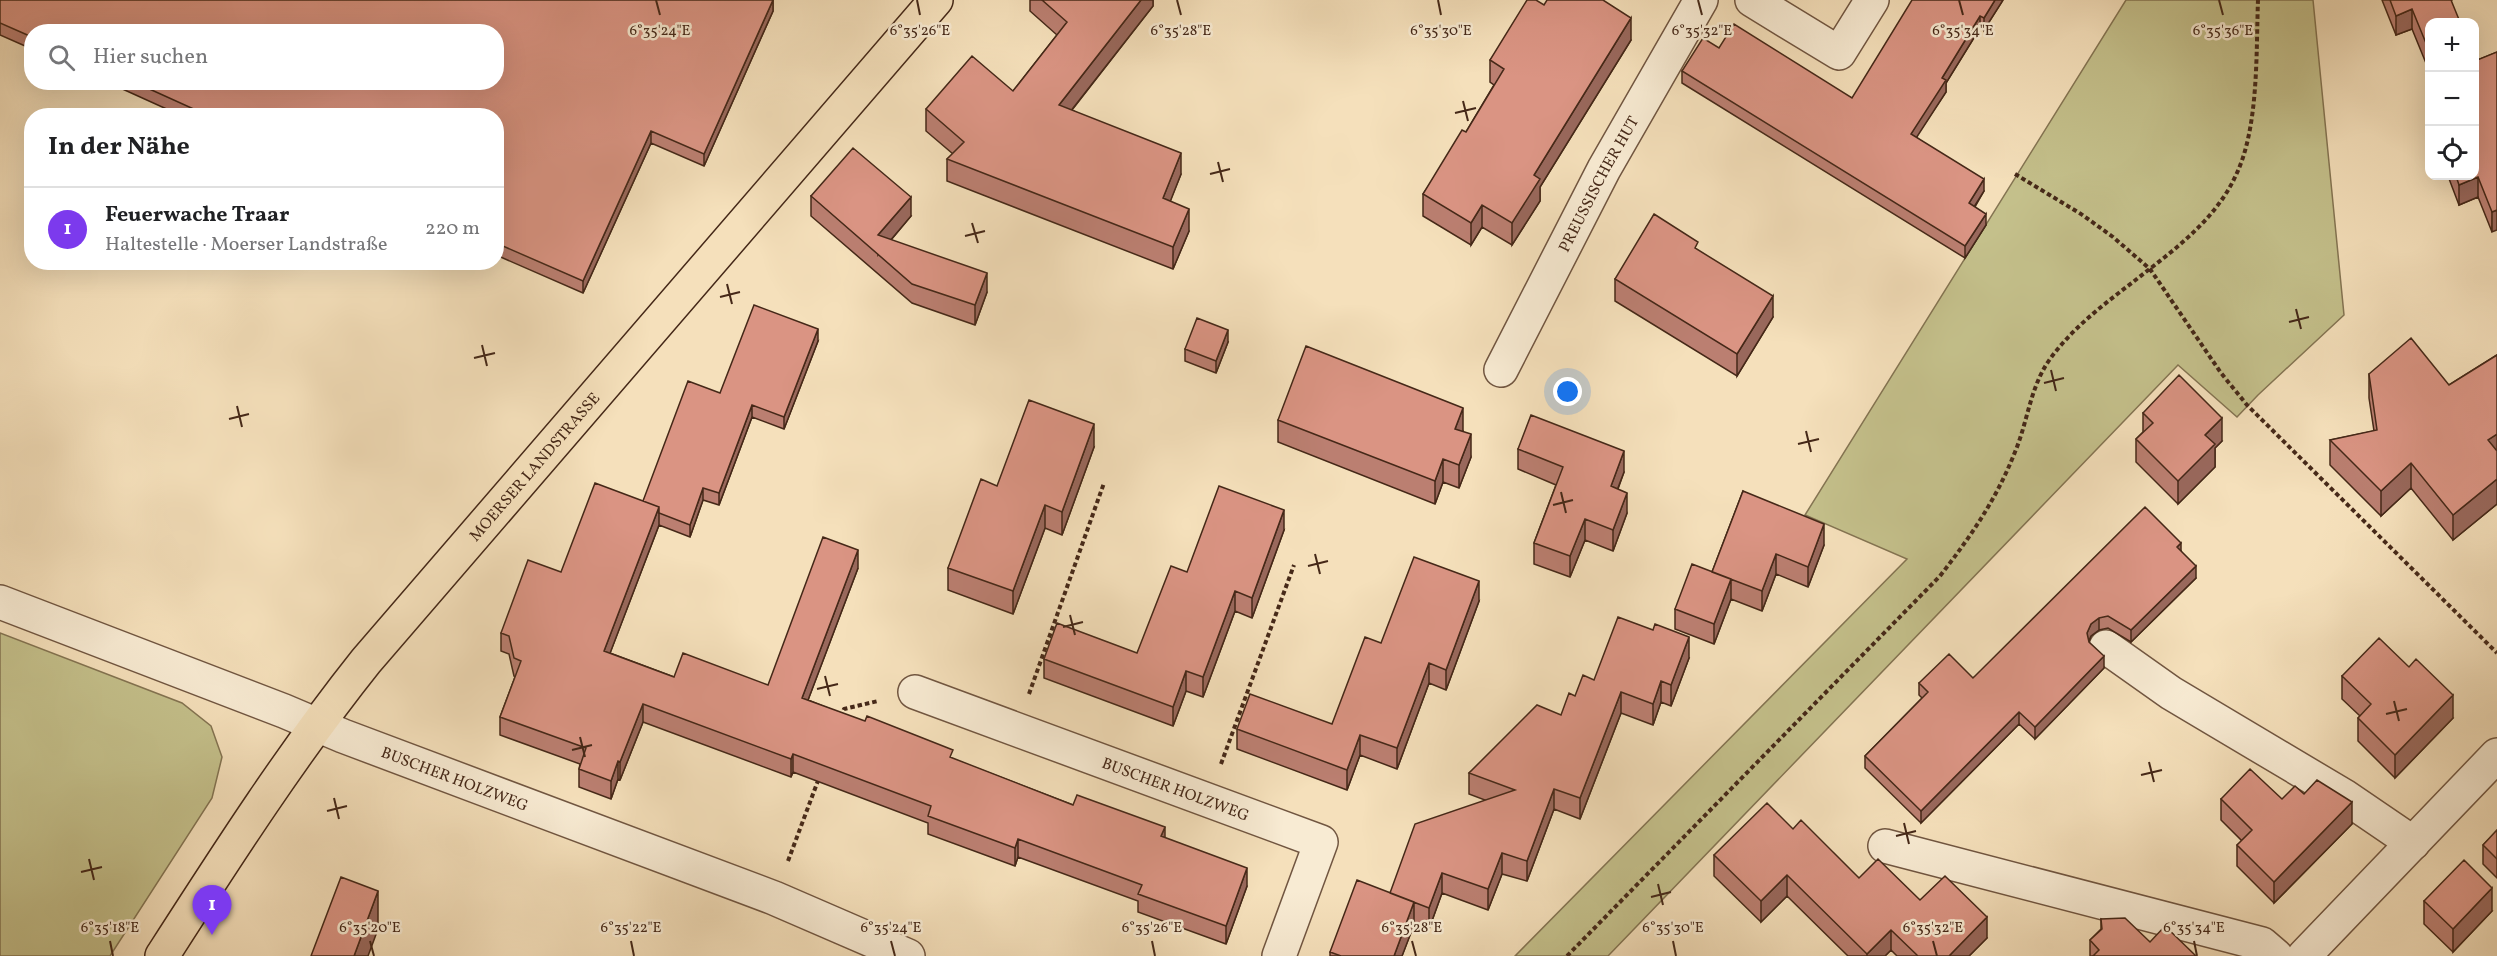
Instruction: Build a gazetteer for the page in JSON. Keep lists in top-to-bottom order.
{
  "streets": {
    "main road": ["MOERSER LANDSTRASSE"],
    "street": ["PREUSSISCHER HUT", "BUSCHER HOLZWEG"]
  },
  "crossings": [
    ["MOERSER LANDSTRASSE", "BUSCHER HOLZWEG"]
  ],
  "page": {
    "map_buttons": ["+", "−"],
    "search": "Hier suchen",
    "heading": "In der Nähe",
    "list": [
      {
        "mark": "1",
        "name": "Feuerwache Traar",
        "note": "Haltestelle · Moerser Landstraße",
        "value": "220 m"
      }
    ],
    "pins": "1"
  },
  "coordinates": [
    "6°35'24\"E",
    "6°35'26\"E",
    "6°35'28\"E",
    "6°35'30\"E",
    "6°35'32\"E",
    "6°35'34\"E",
    "6°35'36\"E",
    "6°35'18\"E",
    "6°35'20\"E",
    "6°35'22\"E"
  ]
}
